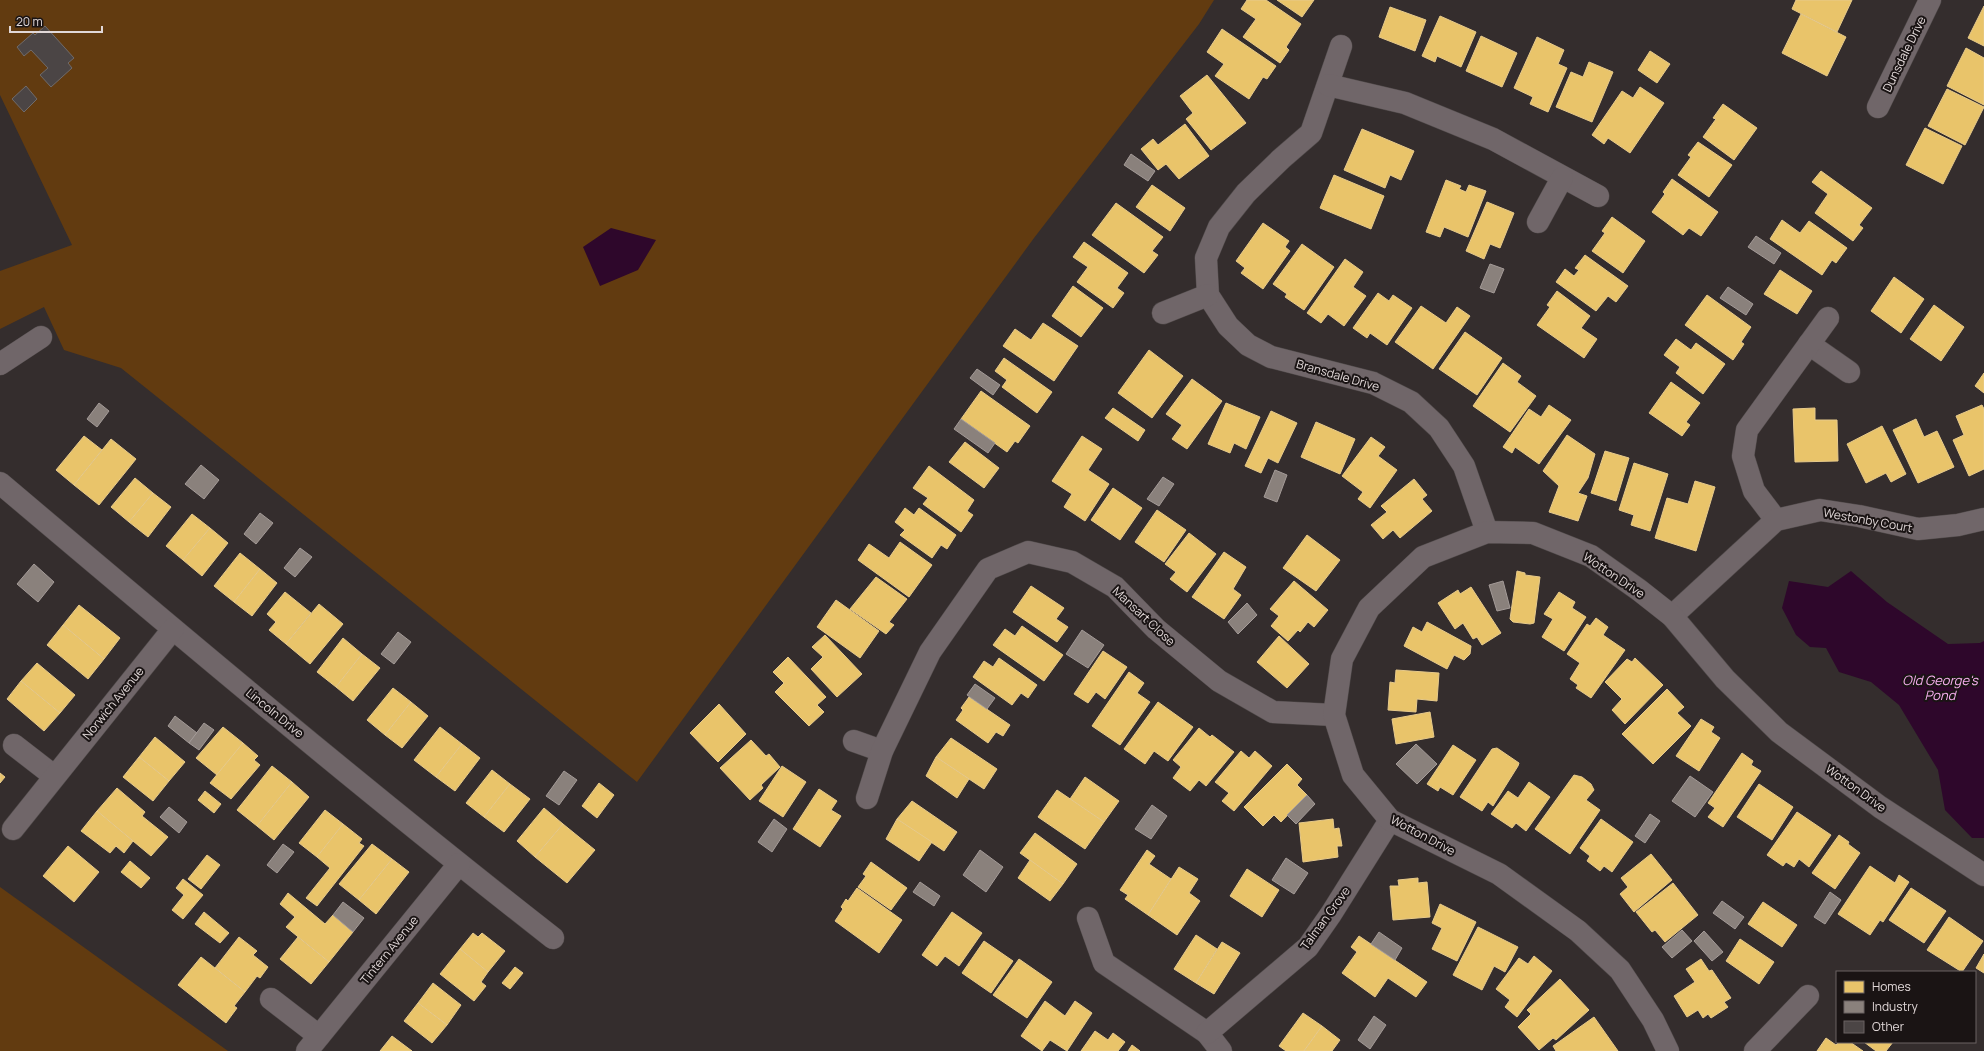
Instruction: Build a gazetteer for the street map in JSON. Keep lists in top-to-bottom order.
{
  "streets": {
    "street": [
      "Dunsdale Drive",
      "Bransdale Drive",
      "Westonby Court",
      "Wotton Drive",
      "Mansart Close",
      "Norwich Avenue",
      "Lincoln Drive",
      "Talman Grove",
      "Tintern Avenue"
    ]
  },
  "crossings": [
    ["Bransdale Drive", "Wotton Drive"],
    ["Westonby Court", "Wotton Drive"],
    ["Wotton Drive", "Mansart Close"],
    ["Wotton Drive", "Talman Grove"],
    ["Norwich Avenue", "Lincoln Drive"],
    ["Lincoln Drive", "Tintern Avenue"]
  ],
  "water": ["Old George's Pond"],
  "legend": ["Homes", "Industry", "Other"],
  "scale_bar": "20 m"
}
